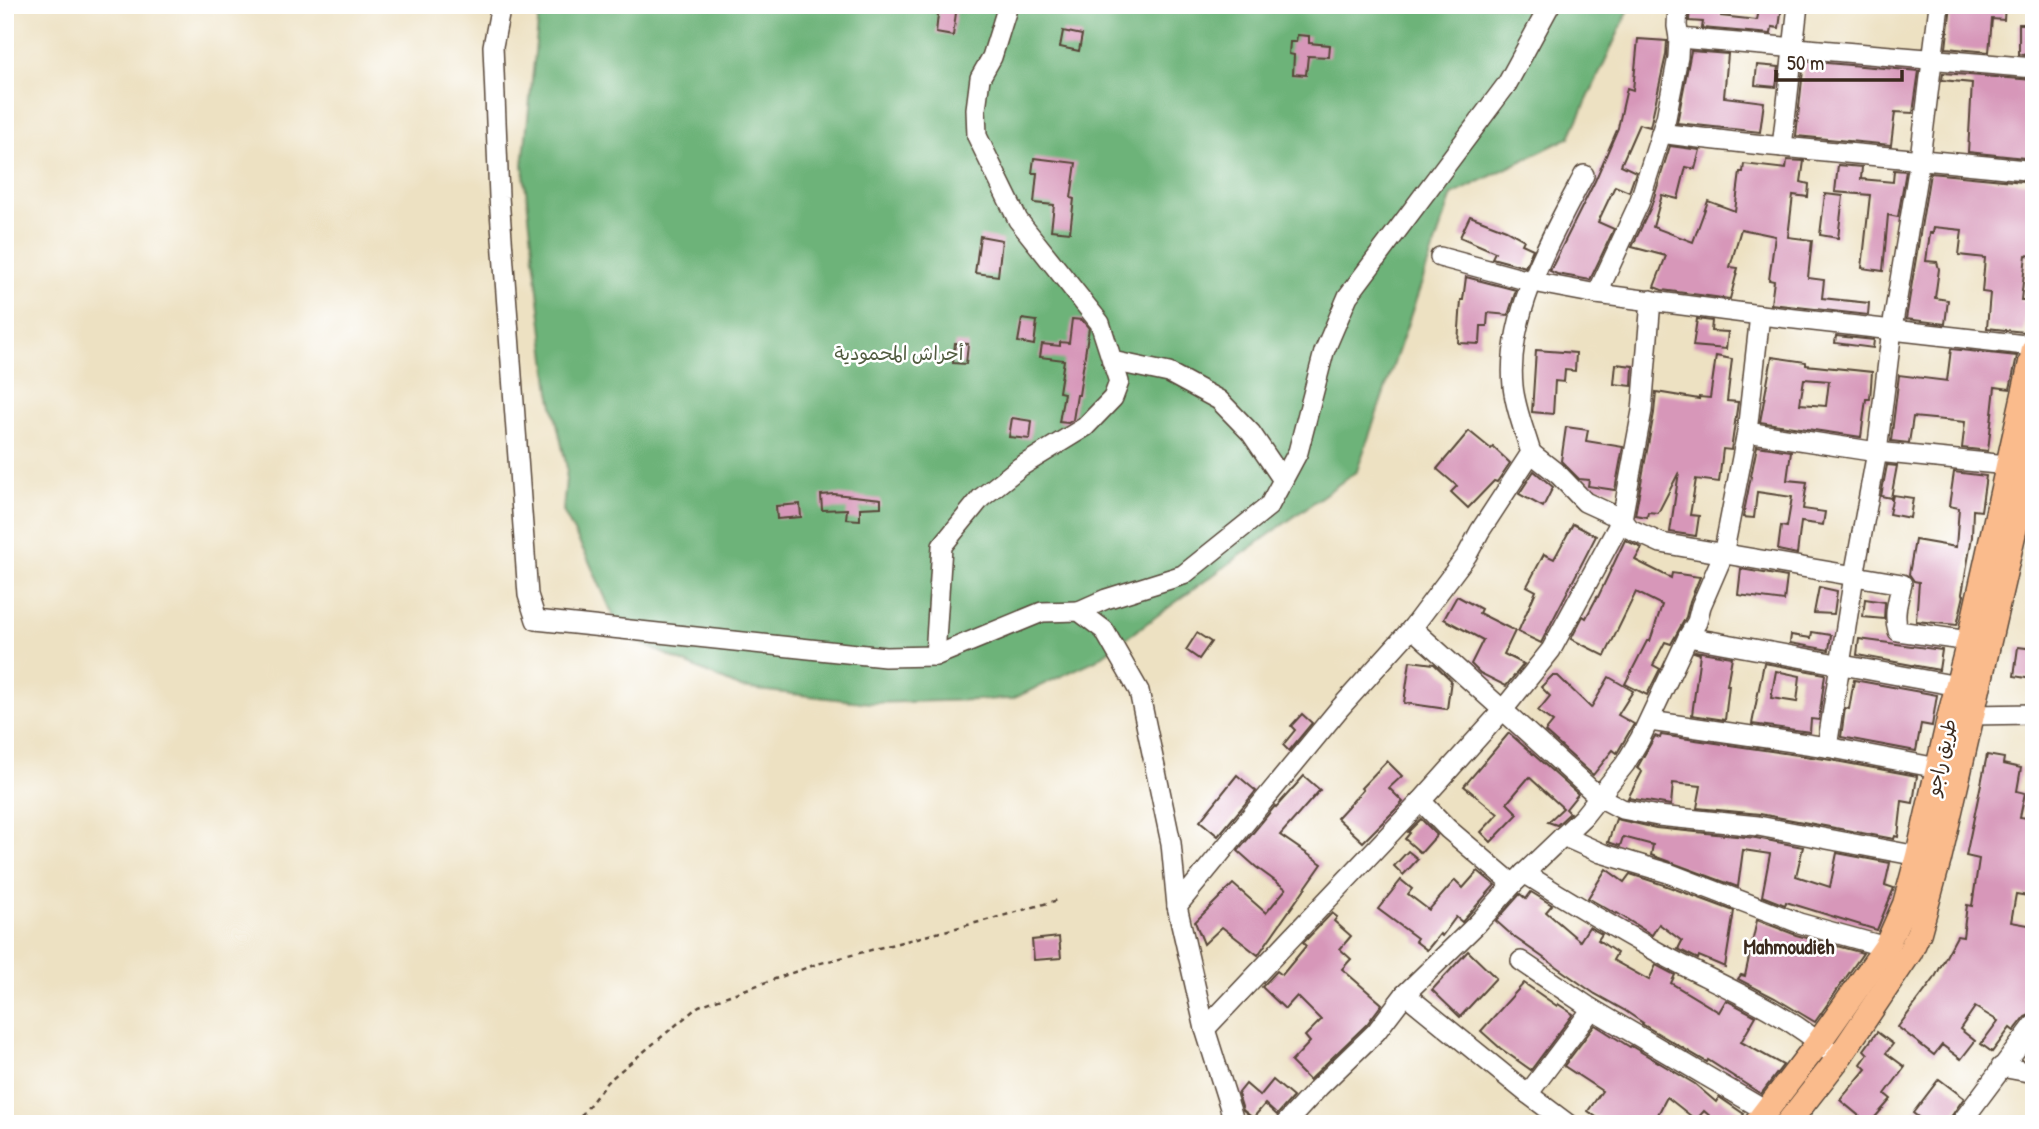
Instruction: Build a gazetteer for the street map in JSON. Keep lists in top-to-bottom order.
{
  "streets": {
    "main road": ["طريق راجو"]
  },
  "districts": ["Mahmoudieh"],
  "parks": ["أحراش المحمودية"],
  "scale_bar": "50 m"
}
